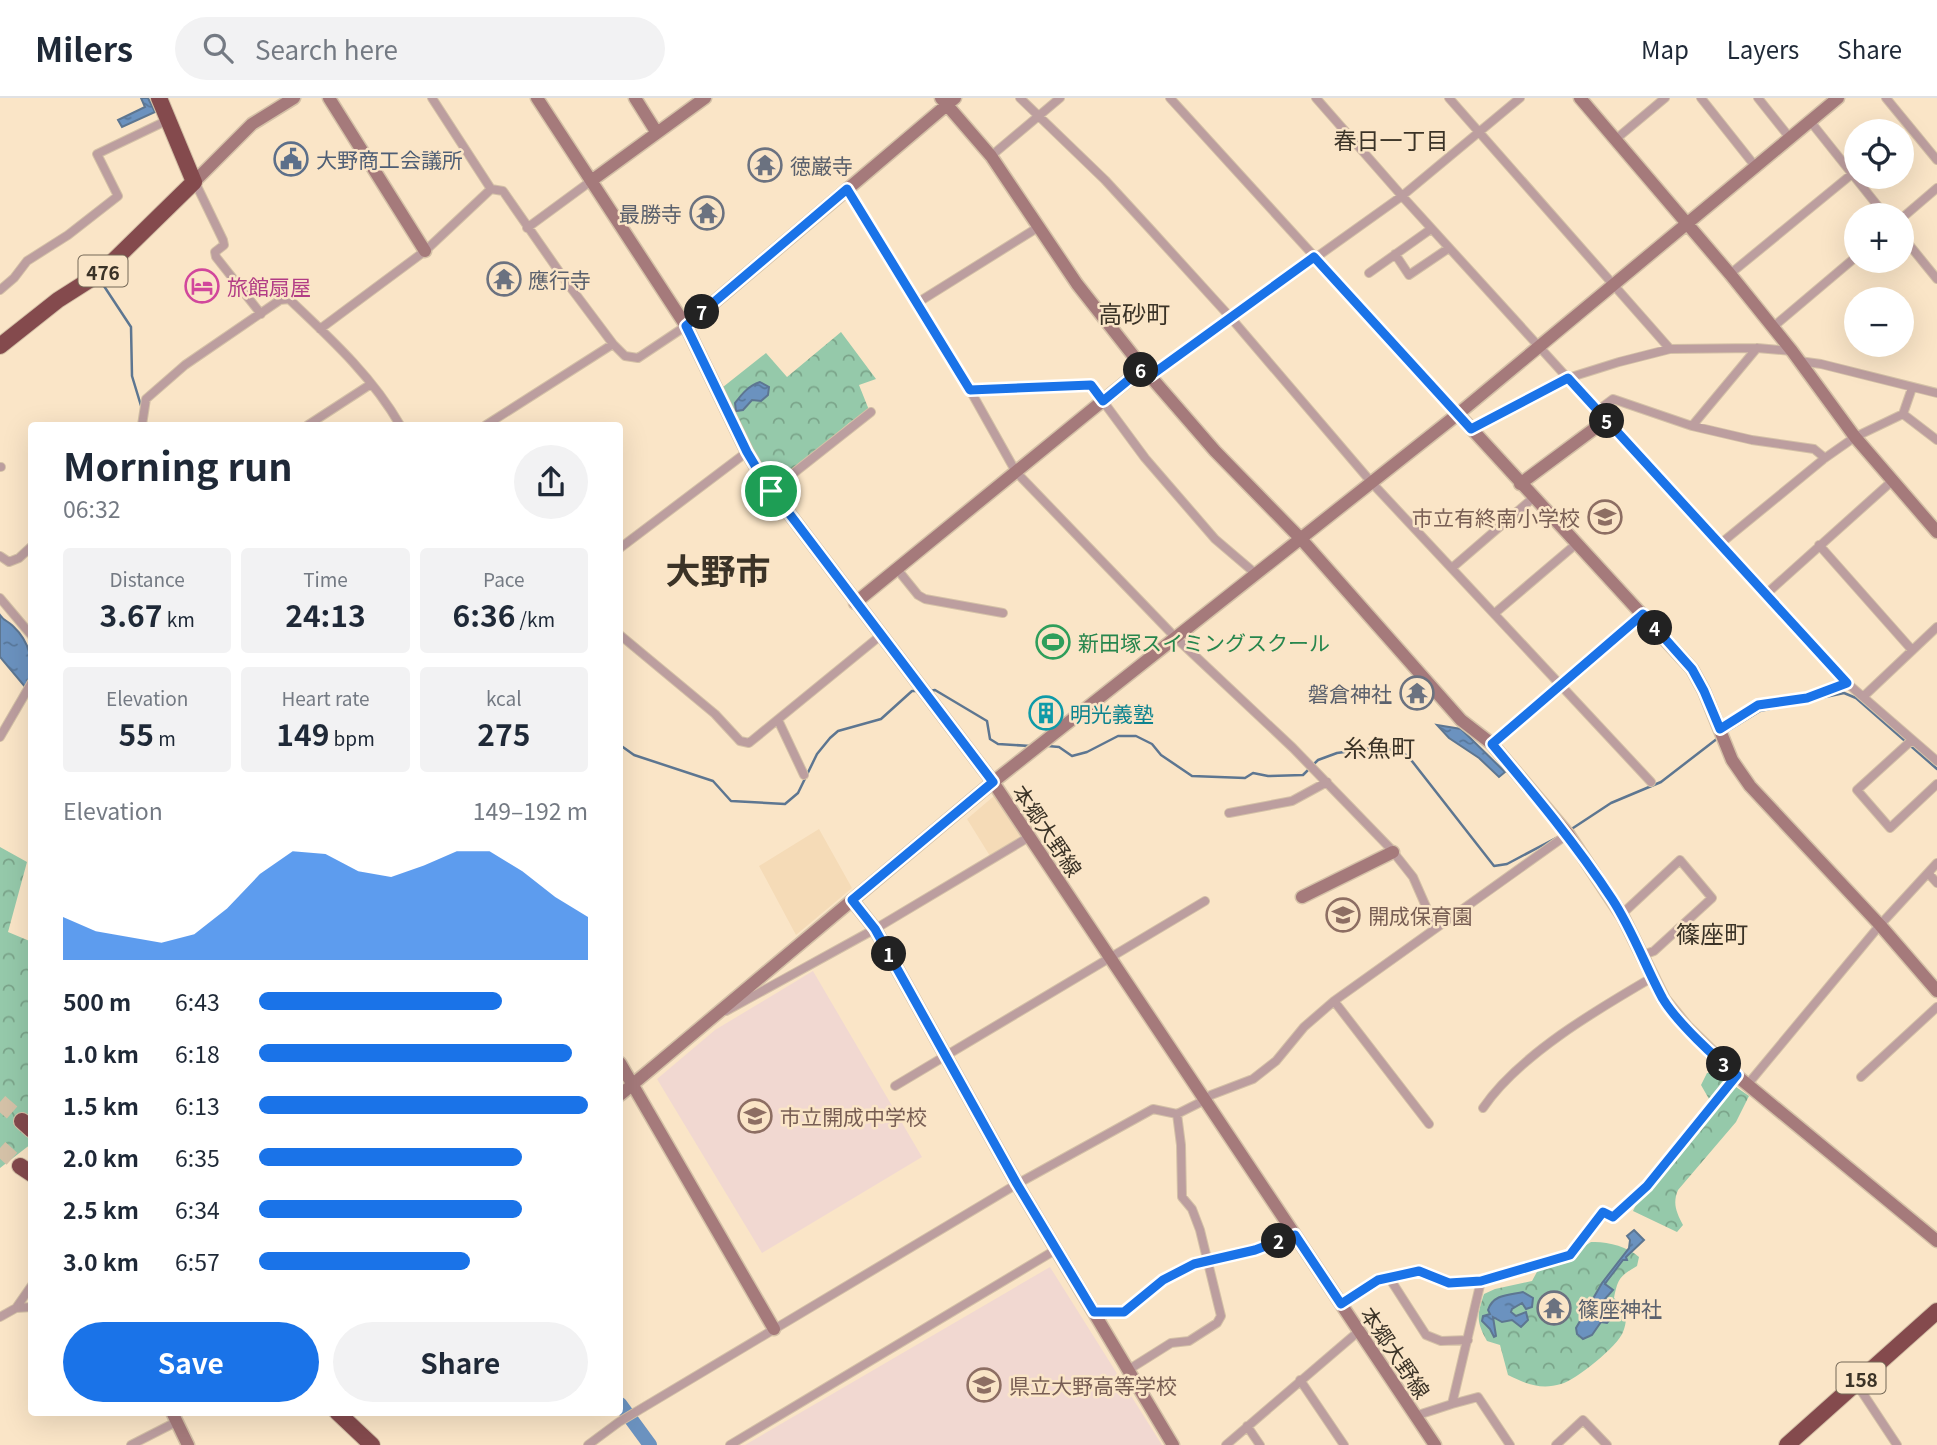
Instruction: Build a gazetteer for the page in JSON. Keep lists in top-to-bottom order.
{
  "streets": {
    "highway": ["476", "158"],
    "street": ["本郷大野線"]
  },
  "districts": [
    "春日一丁目",
    "高砂町",
    "大野市",
    "糸魚町",
    "篠座町"
  ],
  "places": {
    "public building": ["大野商工会議所"],
    "temple": [
      "徳巌寺",
      "最勝寺",
      "應行寺",
      "磐倉神社",
      "篠座神社"
    ],
    "hotel": ["旅館扇屋"],
    "school or university": [
      "市立有終南小学校",
      "開成保育園",
      "市立開成中学校",
      "県立大野高等学校"
    ],
    "sports": ["新田塚スイミングスクール"],
    "building": ["明光義塾"]
  },
  "page": {
    "header": "Milers",
    "search": "Search here",
    "nav": ["Map", "Layers", "Share"],
    "map_buttons": ["+", "−"],
    "pins": [
      "7",
      "6",
      "5",
      "4",
      "1",
      "3",
      "2"
    ],
    "heading": ["Morning run", "06:32"],
    "stats": [
      ["Distance", "3.67 km"],
      ["Time", "24:13"],
      ["Pace", "6:36 /km"],
      ["Elevation", "55 m"],
      ["Heart rate", "149 bpm"],
      ["kcal", "275"]
    ],
    "chart": ["Elevation", "149–192 m"],
    "list": [
      {
        "name": "500 m",
        "note": "6:43"
      },
      {
        "name": "1.0 km",
        "note": "6:18"
      },
      {
        "name": "1.5 km",
        "note": "6:13"
      },
      {
        "name": "2.0 km",
        "note": "6:35"
      },
      {
        "name": "2.5 km",
        "note": "6:34"
      },
      {
        "name": "3.0 km",
        "note": "6:57"
      }
    ],
    "buttons": ["Save", "Share"]
  }
}
